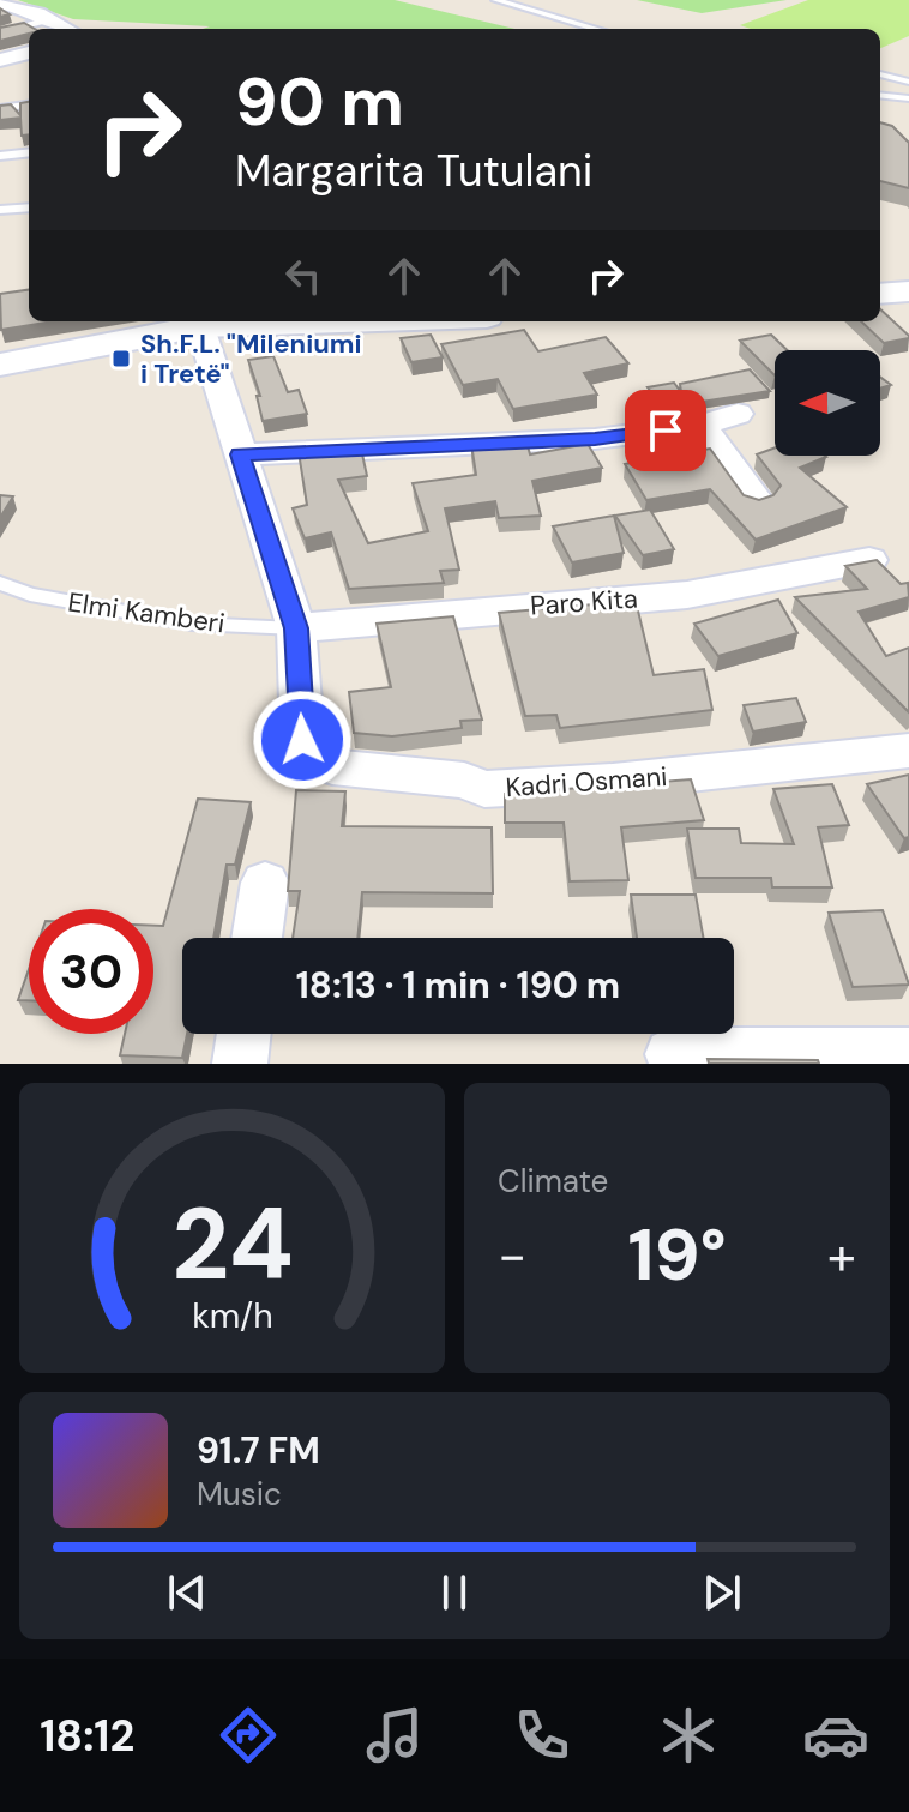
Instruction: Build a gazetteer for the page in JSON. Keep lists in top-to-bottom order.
{
  "streets": {
    "street": ["Paro Kita", "Kadri Osmani"],
    "lane": ["Elmi Kamberi"]
  },
  "crossings": [
    ["Paro Kita", "Elmi Kamberi"],
    ["Paro Kita", "Kadri Osmani"],
    ["Elmi Kamberi", "Kadri Osmani"]
  ],
  "places": {
    "transit": ["Sh.F.L. \"Mileniumi i Tretë\""]
  },
  "north": "left",
  "page": {
    "turn": ["90 m", "Margarita Tutulani"],
    "limit": "30",
    "trip": "18:13 · 1 min · 190 m",
    "tile": "Climate",
    "heat": ["−", "19°", "+"],
    "song": ["91.7 FM", "Music"],
    "tabs": "18:12",
    "gauge": ["24", "km/h"]
  }
}
